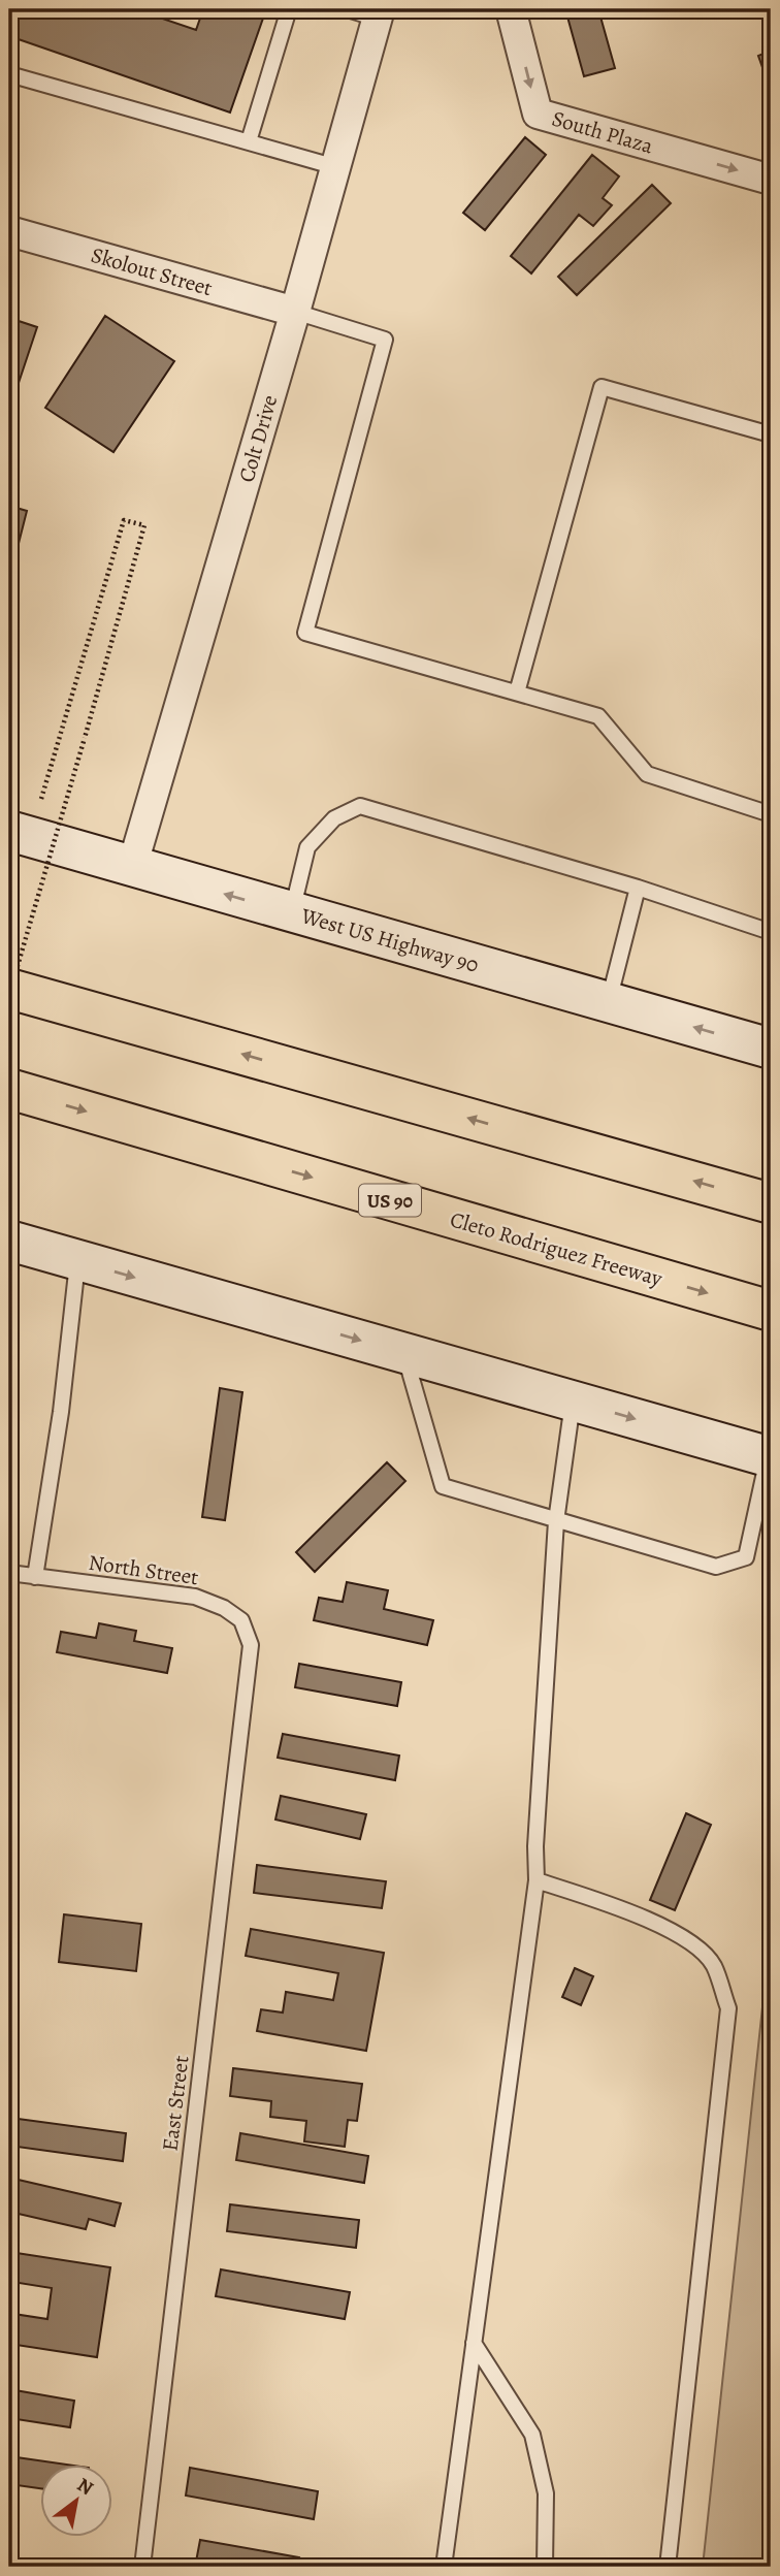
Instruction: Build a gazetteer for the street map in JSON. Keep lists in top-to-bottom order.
{
  "streets": {
    "highway": ["US 90", "Cleto Rodriguez Freeway"],
    "main road": ["West US Highway 90"],
    "street": ["South Plaza", "Skolout Street", "Colt Drive"],
    "lane": ["North Street", "East Street"]
  },
  "crossings": [
    ["Skolout Street", "Colt Drive"],
    ["Colt Drive", "West US Highway 90"],
    ["North Street", "East Street"]
  ],
  "one_way": ["South Plaza", "West US Highway 90"],
  "north": "top right"
}
